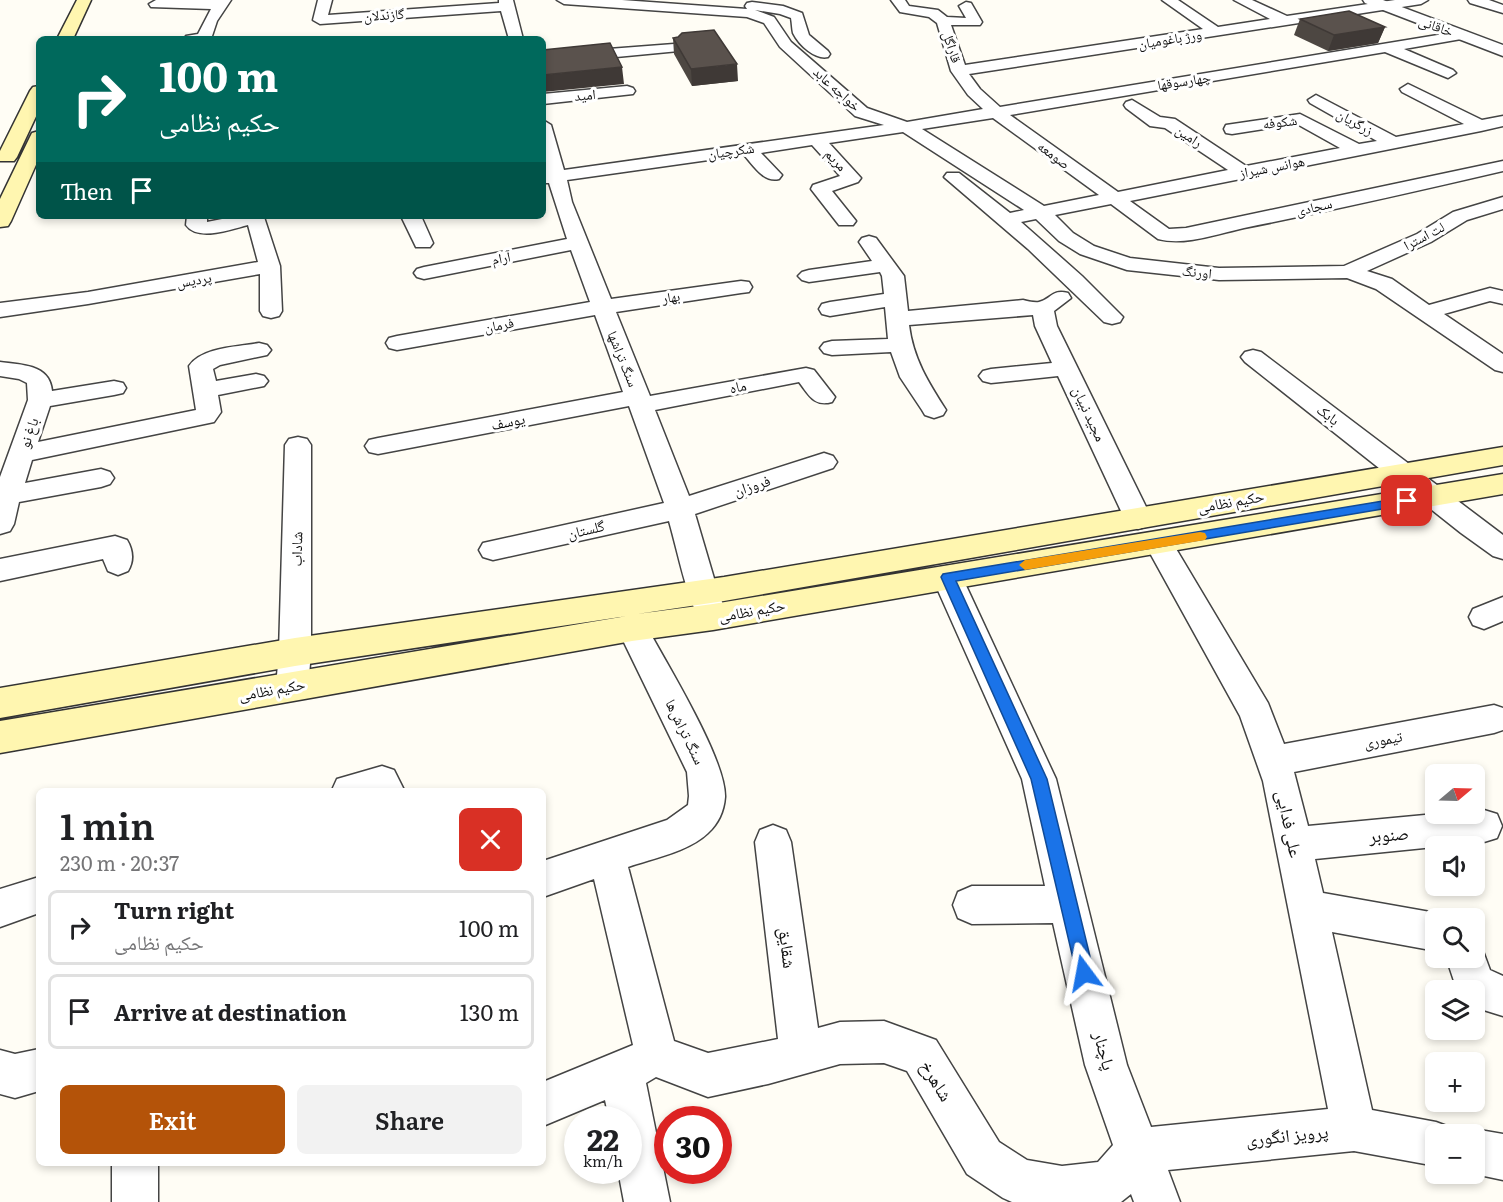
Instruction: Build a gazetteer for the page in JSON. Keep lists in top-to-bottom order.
{
  "streets": {
    "main road": ["حکیم نظامی"],
    "street": [
      "گازندلان",
      "خاقانی",
      "ورژ باغومیان",
      "قاراگل",
      "چهارسوقها",
      "خواجه عابد",
      "امید",
      "شکوفه",
      "زرگریان",
      "رامین",
      "شکرچیان",
      "صومعه",
      "مریم",
      "هوانس شیراز",
      "سجادی",
      "لت استرا",
      "آرام",
      "اورنگ",
      "پردیس",
      "بهار",
      "فرمان",
      "سنگ تراشها",
      "ماه",
      "مجید نبیان",
      "بابک",
      "یوسف",
      "باغ نو",
      "فروزان",
      "گلستان",
      "شاداب",
      "سنگ تراش‌ها",
      "تیموری",
      "علی فدایی",
      "صنوبر",
      "شقایق",
      "پاچنار",
      "شاهرخ",
      "پرویز انگوری"
    ]
  },
  "crossings": [
    ["خاقانی", "ورژ باغومیان"],
    ["خاقانی", "چهارسوقها"],
    ["ورژ باغومیان", "قاراگل"],
    ["قاراگل", "چهارسوقها"],
    ["قاراگل", "صومعه"],
    ["چهارسوقها", "خواجه عابد"],
    ["چهارسوقها", "رامین"],
    ["چهارسوقها", "شکرچیان"],
    ["چهارسوقها", "صومعه"],
    ["چهارسوقها", "اورنگ"],
    ["خواجه عابد", "شکرچیان"],
    ["خواجه عابد", "اورنگ"],
    ["شکوفه", "هوانس شیراز"],
    ["زرگریان", "هوانس شیراز"],
    ["رامین", "هوانس شیراز"],
    ["شکرچیان", "مریم"],
    ["شکرچیان", "اورنگ"],
    ["شکرچیان", "سنگ تراشها"],
    ["صومعه", "هوانس شیراز"],
    ["صومعه", "سجادی"],
    ["هوانس شیراز", "اورنگ"],
    ["لت استرا", "اورنگ"],
    ["آرام", "سنگ تراشها"],
    ["بهار", "فرمان"],
    ["بهار", "سنگ تراشها"],
    ["فرمان", "سنگ تراشها"],
    ["سنگ تراشها", "ماه"],
    ["سنگ تراشها", "یوسف"],
    ["سنگ تراشها", "فروزان"],
    ["سنگ تراشها", "حکیم نظامی"],
    ["سنگ تراشها", "گلستان"],
    ["ماه", "یوسف"],
    ["مجید نبیان", "حکیم نظامی"],
    ["مجید نبیان", "علی فدایی"],
    ["بابک", "حکیم نظامی"],
    ["فروزان", "گلستان"],
    ["حکیم نظامی", "شاداب"],
    ["حکیم نظامی", "سنگ تراش‌ها"],
    ["حکیم نظامی", "علی فدایی"],
    ["حکیم نظامی", "پاچنار"],
    ["تیموری", "علی فدایی"],
    ["علی فدایی", "صنوبر"],
    ["علی فدایی", "پرویز انگوری"],
    ["شقایق", "شاهرخ"],
    ["پاچنار", "شاهرخ"],
    ["پاچنار", "پرویز انگوری"],
    ["شاهرخ", "پرویز انگوری"]
  ],
  "north": "right",
  "page": {
    "turn": ["100 m", "حکیم نظامی"],
    "then": "Then",
    "map_buttons": ["+", "−"],
    "heading": ["1 min", "230 m · 20:37"],
    "list": [
      {
        "name": "Turn right",
        "note": "حکیم نظامی",
        "value": "100 m"
      },
      {
        "name": "Arrive at destination",
        "value": "130 m"
      }
    ],
    "buttons": ["Exit", "Share"],
    "speed": "22 km/h",
    "limit": "30"
  }
}
